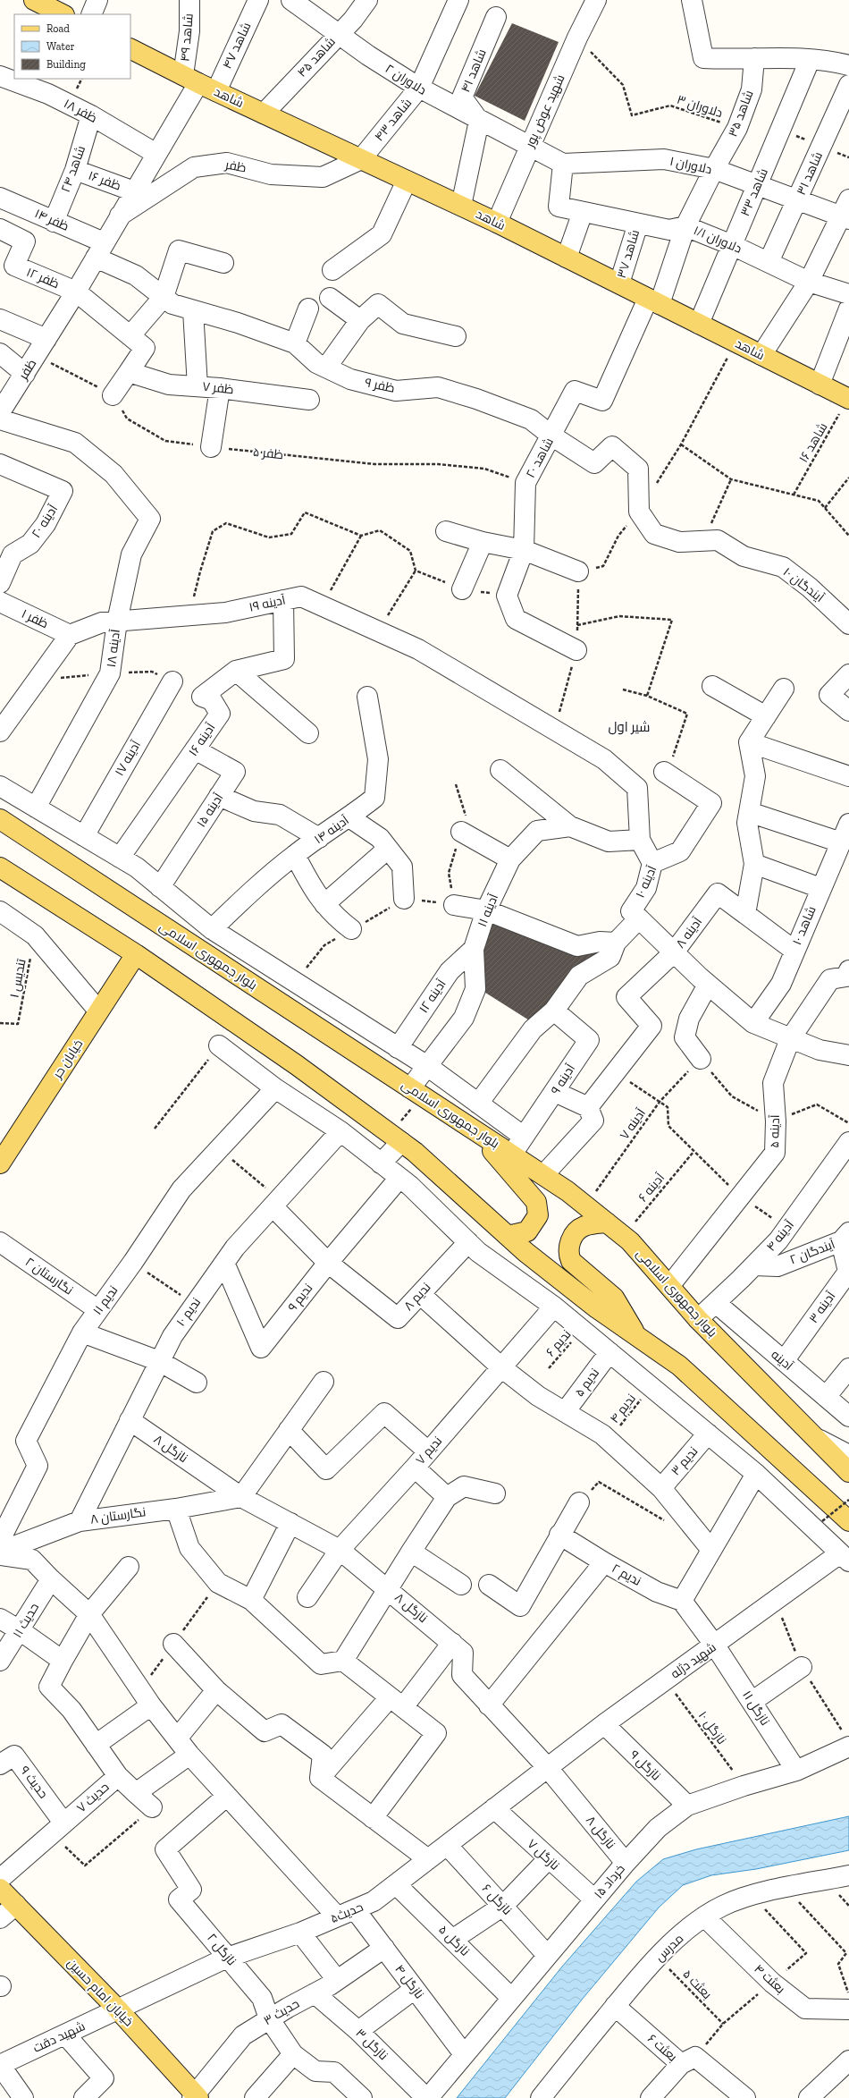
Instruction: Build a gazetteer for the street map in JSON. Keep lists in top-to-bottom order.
{
  "streets": {
    "main road": [
      "شاهد",
      "بلوار جمهوری اسلامی",
      "خیابان حر",
      "خیابان امام حسین"
    ],
    "street": [
      "شاهد ۴۹",
      "شاهد ۴۷",
      "شاهد ۴۵",
      "شاهد ۴۱",
      "دلاوران ۲",
      "ظفر ۱۸",
      "شهید عوض پور",
      "شاهد ۳۵",
      "شاهد ۴۳",
      "دلاوران ۱",
      "ظفر",
      "شاهد ۲۴",
      "شاهد ۳۱",
      "ظفر ۱۶",
      "شاهد ۳۳",
      "ظفر ۱۴",
      "دلاوران ۱/۱",
      "شاهد ۳۷",
      "ظفر ۱۲",
      "ظفر ۹",
      "ظفر ۷",
      "شاهد ۲۰",
      "آدینه ۲۰",
      "آیندگان ۱۰",
      "آدینه ۱۹",
      "ظفر ۱",
      "آدینه ۱۸",
      "آدینه ۱۶",
      "آدینه ۱۷",
      "آدینه ۱۵",
      "آدینه ۱۴",
      "آدینه ۱۰",
      "آدینه ۱۱",
      "شاهد ۱۰",
      "آدینه ۸",
      "آدینه ۱۲",
      "آدینه ۹",
      "آدینه ۵",
      "آدینه ۴",
      "آیندگان ۲",
      "نگارستان ۲",
      "ندیم ۸",
      "ندیم ۹",
      "ندیم ۱۱",
      "آدینه ۳",
      "ندیم ۱۰",
      "آدینه",
      "ندیم ۵",
      "نازگل ۸",
      "ندیم ۷",
      "ندیم ۳",
      "نگارستان ۸",
      "ندیم ۲",
      "حدیث ۱۱",
      "شهید دژله",
      "نازگل ۱۱",
      "نازگل ۹",
      "حدیث ۹",
      "حدیث ۷",
      "نازگل ۷",
      "۱۵ خرداد",
      "نازگل ۶",
      "حدیث۵",
      "نازگل ۵",
      "مدرس",
      "نازگل ۲",
      "بعثت ۴",
      "نازگل ۴",
      "حدیث ۳",
      "شهید دقت",
      "نازگل ۳",
      "بعثت ۶"
    ],
    "path": [
      "دلاوران ۳",
      "شاهد ۱۶",
      "ظفر ۵",
      "تندیس ۱",
      "آدینه ۷",
      "آدینه ۶",
      "ندیم ۶",
      "ندیم ۴",
      "نازگل ۱۰",
      "بعثت ۵"
    ]
  },
  "crossings": [
    ["شاهد ۴۹", "شاهد ۴۷"],
    ["شاهد ۴۹", "شاهد"],
    ["شاهد ۴۹", "ظفر"],
    ["شاهد ۴۷", "شاهد"],
    ["شاهد ۴۷", "ظفر"],
    ["شاهد ۴۵", "دلاوران ۲"],
    ["شاهد ۴۵", "شاهد"],
    ["شاهد ۴۱", "دلاوران ۲"],
    ["دلاوران ۲", "شهید عوض پور"],
    ["دلاوران ۲", "شاهد ۴۳"],
    ["دلاوران ۲", "دلاوران ۱"],
    ["شاهد", "شهید عوض پور"],
    ["شاهد", "شاهد ۳۵"],
    ["شاهد", "شاهد ۴۳"],
    ["شاهد", "ظفر"],
    ["شاهد", "شاهد ۳۳"],
    ["شاهد", "شاهد ۳۷"],
    ["شاهد", "شاهد ۱۶"],
    ["شاهد", "شاهد ۲۰"],
    ["دلاوران ۳", "شهید عوض پور"],
    ["دلاوران ۳", "شاهد ۳۵"],
    ["ظفر ۱۸", "ظفر"],
    ["ظفر ۱۸", "شاهد ۲۴"],
    ["شهید عوض پور", "دلاوران ۱"],
    ["شاهد ۳۵", "دلاوران ۱"],
    ["شاهد ۳۵", "دلاوران ۱/۱"],
    ["شاهد ۳۵", "شاهد ۲۰"],
    ["شاهد ۴۳", "ظفر"],
    ["دلاوران ۱", "شاهد ۳۱"],
    ["دلاوران ۱", "شاهد ۳۳"],
    ["دلاوران ۱", "دلاوران ۱/۱"],
    ["ظفر", "ظفر ۱۶"],
    ["ظفر", "ظفر ۱۴"],
    ["ظفر", "ظفر ۱۲"],
    ["ظفر", "ظفر ۹"],
    ["شاهد ۲۴", "ظفر ۱۶"],
    ["شاهد ۲۴", "ظفر ۱۴"],
    ["شاهد ۲۴", "ظفر ۱۲"],
    ["شاهد ۳۱", "دلاوران ۱/۱"],
    ["شاهد ۳۳", "دلاوران ۱/۱"],
    ["ظفر ۱۴", "ظفر ۱۲"],
    ["ظفر ۱۴", "ظفر ۹"],
    ["دلاوران ۱/۱", "شاهد ۳۷"],
    ["ظفر ۹", "شاهد ۲۰"],
    ["ظفر ۹", "آیندگان ۱۰"],
    ["ظفر ۵", "شاهد ۲۰"],
    ["آدینه ۱۹", "ظفر ۱"],
    ["آدینه ۱۹", "آدینه ۱۸"],
    ["آدینه ۱۹", "آدینه ۱۶"],
    ["آدینه ۱۹", "آدینه ۱۱"],
    ["آدینه ۱۶", "آدینه ۱۵"],
    ["آدینه ۱۱", "بلوار جمهوری اسلامی"],
    ["آدینه ۱۱", "آدینه ۱۲"],
    ["بلوار جمهوری اسلامی", "آدینه ۹"],
    ["بلوار جمهوری اسلامی", "آدینه ۷"],
    ["بلوار جمهوری اسلامی", "آدینه ۵"],
    ["بلوار جمهوری اسلامی", "آدینه ۶"],
    ["بلوار جمهوری اسلامی", "آدینه ۴"],
    ["آدینه ۴", "آیندگان ۲"],
    ["آدینه ۴", "آدینه"],
    ["آیندگان ۲", "آدینه ۳"],
    ["نگارستان ۲", "ندیم ۱۱"],
    ["ندیم ۸", "ندیم ۹"],
    ["ندیم ۹", "ندیم ۱۰"],
    ["آدینه ۳", "آدینه"],
    ["ندیم ۱۰", "نازگل ۸"],
    ["ندیم ۱۰", "نگارستان ۸"],
    ["نازگل ۸", "ندیم ۷"],
    ["نازگل ۸", "نگارستان ۸"],
    ["نازگل ۸", "ندیم ۲"],
    ["نازگل ۸", "شهید دژله"],
    ["نازگل ۸", "۱۵ خرداد"],
    ["نازگل ۸", "حدیث۵"],
    ["ندیم ۲", "نازگل ۱۱"],
    ["شهید دژله", "نازگل ۱۱"],
    ["شهید دژله", "نازگل ۱۰"],
    ["شهید دژله", "نازگل ۹"],
    ["شهید دژله", "حدیث۵"],
    ["نازگل ۱۱", "۱۵ خرداد"],
    ["نازگل ۱۰", "۱۵ خرداد"],
    ["نازگل ۹", "۱۵ خرداد"],
    ["حدیث ۹", "حدیث ۷"],
    ["نازگل ۷", "۱۵ خرداد"],
    ["نازگل ۷", "حدیث۵"],
    ["۱۵ خرداد", "نازگل ۶"],
    ["۱۵ خرداد", "نازگل ۵"],
    ["۱۵ خرداد", "نازگل ۴"],
    ["۱۵ خرداد", "نازگل ۳"],
    ["نازگل ۶", "حدیث۵"],
    ["حدیث۵", "نازگل ۵"],
    ["حدیث۵", "نازگل ۲"],
    ["حدیث۵", "نازگل ۴"],
    ["حدیث۵", "خیابان امام حسین"],
    ["حدیث۵", "شهید دقت"],
    ["مدرس", "بعثت ۴"],
    ["مدرس", "بعثت ۵"],
    ["مدرس", "بعثت ۶"],
    ["نازگل ۲", "حدیث ۳"],
    ["نازگل ۴", "حدیث ۳"],
    ["خیابان امام حسین", "حدیث ۳"],
    ["خیابان امام حسین", "شهید دقت"],
    ["حدیث ۳", "نازگل ۳"]
  ],
  "districts": ["شیر اول"],
  "legend": ["Road", "Water", "Building"]
}
